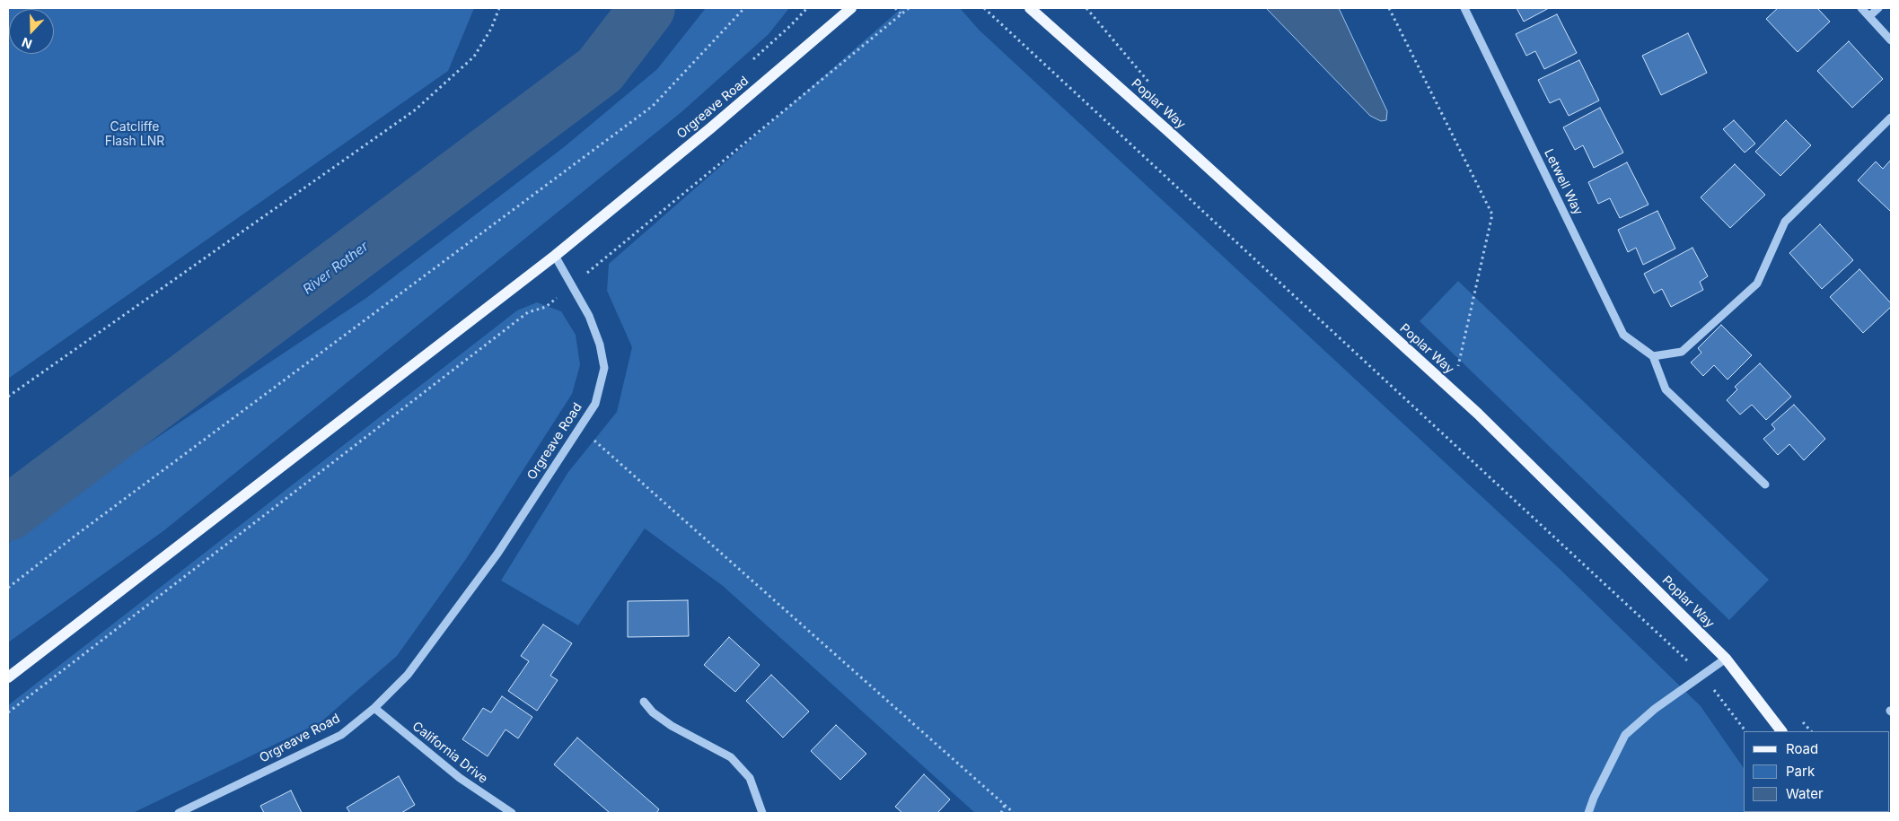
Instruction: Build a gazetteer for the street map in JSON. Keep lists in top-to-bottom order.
{
  "streets": {
    "main road": ["Poplar Way", "Orgreave Road"],
    "street": ["Letwell Way", "California Drive"]
  },
  "crossings": [
    ["Orgreave Road", "California Drive"]
  ],
  "water": ["River Rother"],
  "parks": ["Catcliffe Flash LNR"],
  "legend": ["Road", "Park", "Water"],
  "north": "bottom"
}
